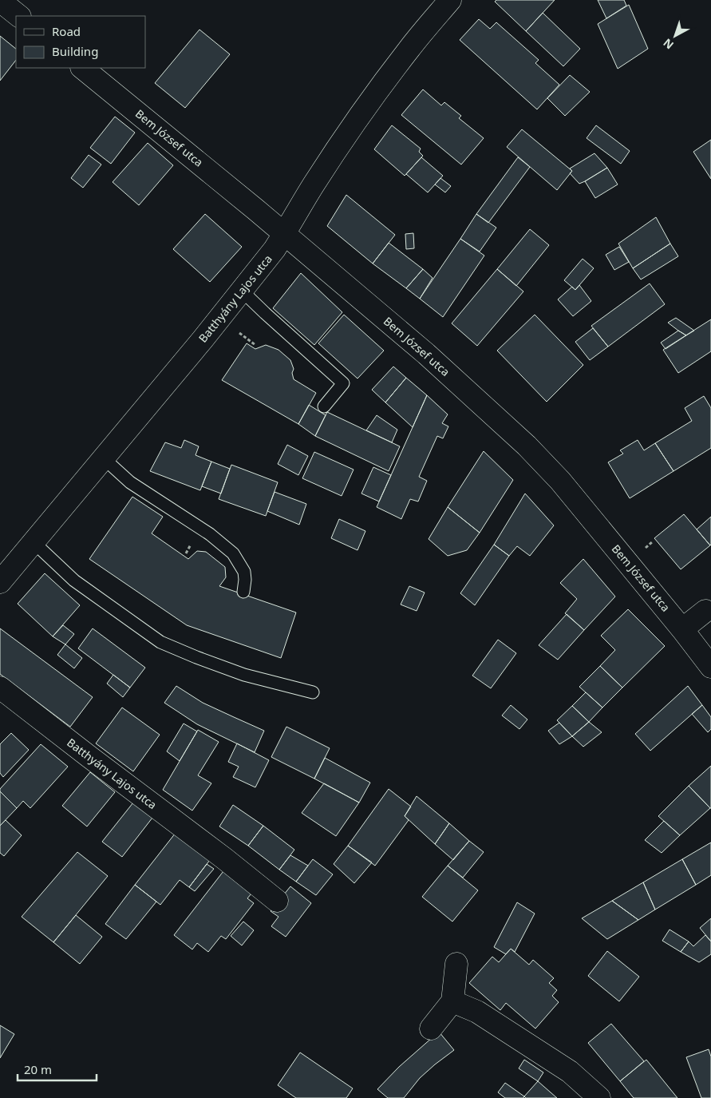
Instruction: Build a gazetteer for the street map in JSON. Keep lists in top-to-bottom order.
{
  "streets": {
    "street": ["Bem József utca", "Batthyány Lajos utca"]
  },
  "crossings": [
    ["Bem József utca", "Batthyány Lajos utca"]
  ],
  "legend": ["Road", "Building"],
  "scale_bar": "20 m",
  "north": "bottom left"
}
